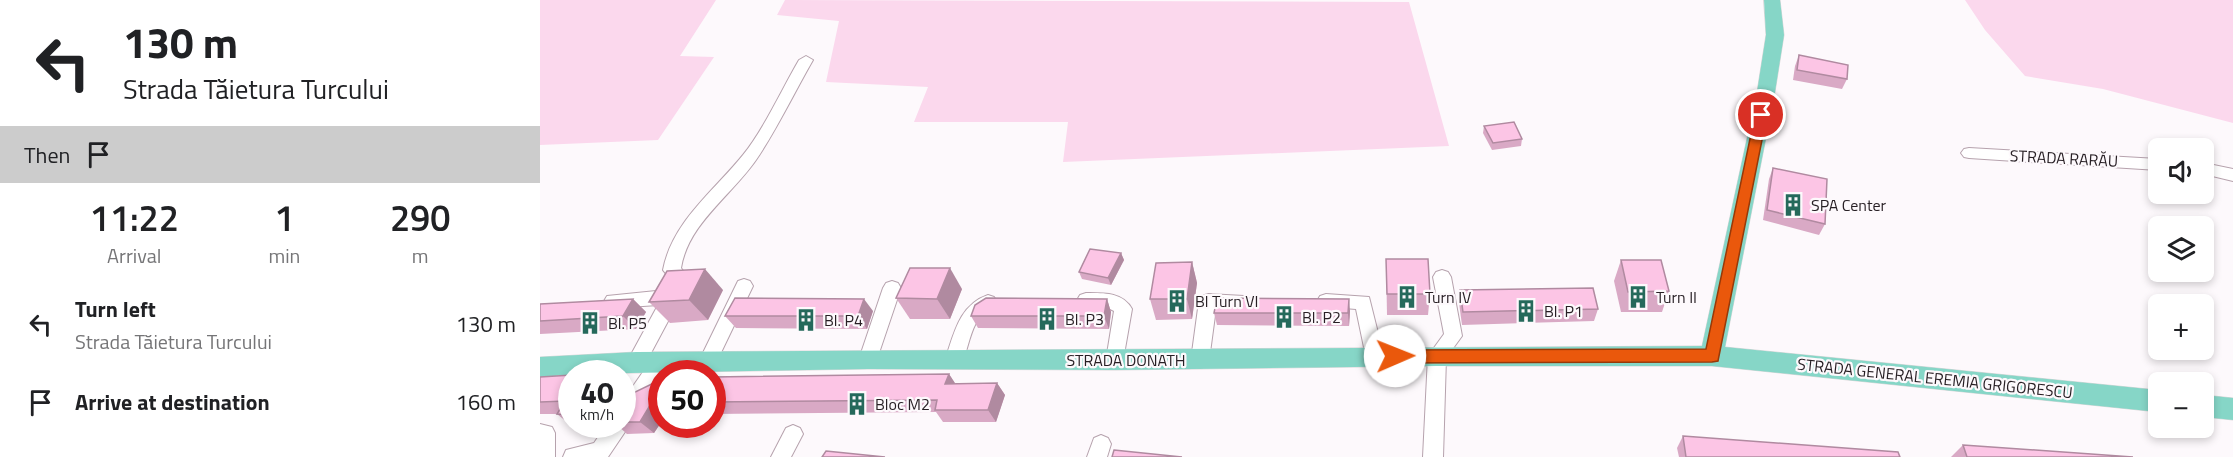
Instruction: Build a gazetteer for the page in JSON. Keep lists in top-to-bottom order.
{
  "streets": {
    "main road": ["STRADA DONATH", "STRADA GENERAL EREMIA GRIGORESCU"],
    "street": ["STRADA RARĂU"]
  },
  "crossings": [
    ["STRADA DONATH", "STRADA GENERAL EREMIA GRIGORESCU"]
  ],
  "places": {
    "building": [
      "SPA Center",
      "Turn IV",
      "Turn II",
      "Bl Turn VI",
      "Bl. P1",
      "Bl. P2",
      "Bl. P3",
      "Bl. P4",
      "Bl. P5",
      "Bloc M2"
    ]
  },
  "page": {
    "turn": ["130 m", "Strada Tăietura Turcului"],
    "then": "Then",
    "map_buttons": ["+", "−"],
    "eta": [
      "11:22",
      "Arrival",
      "1",
      "min",
      "290",
      "m"
    ],
    "list": [
      {
        "name": "Turn left",
        "note": "Strada Tăietura Turcului",
        "value": "130 m"
      },
      {
        "name": "Arrive at destination",
        "value": "160 m"
      }
    ],
    "speed": "40 km/h",
    "limit": "50"
  }
}
